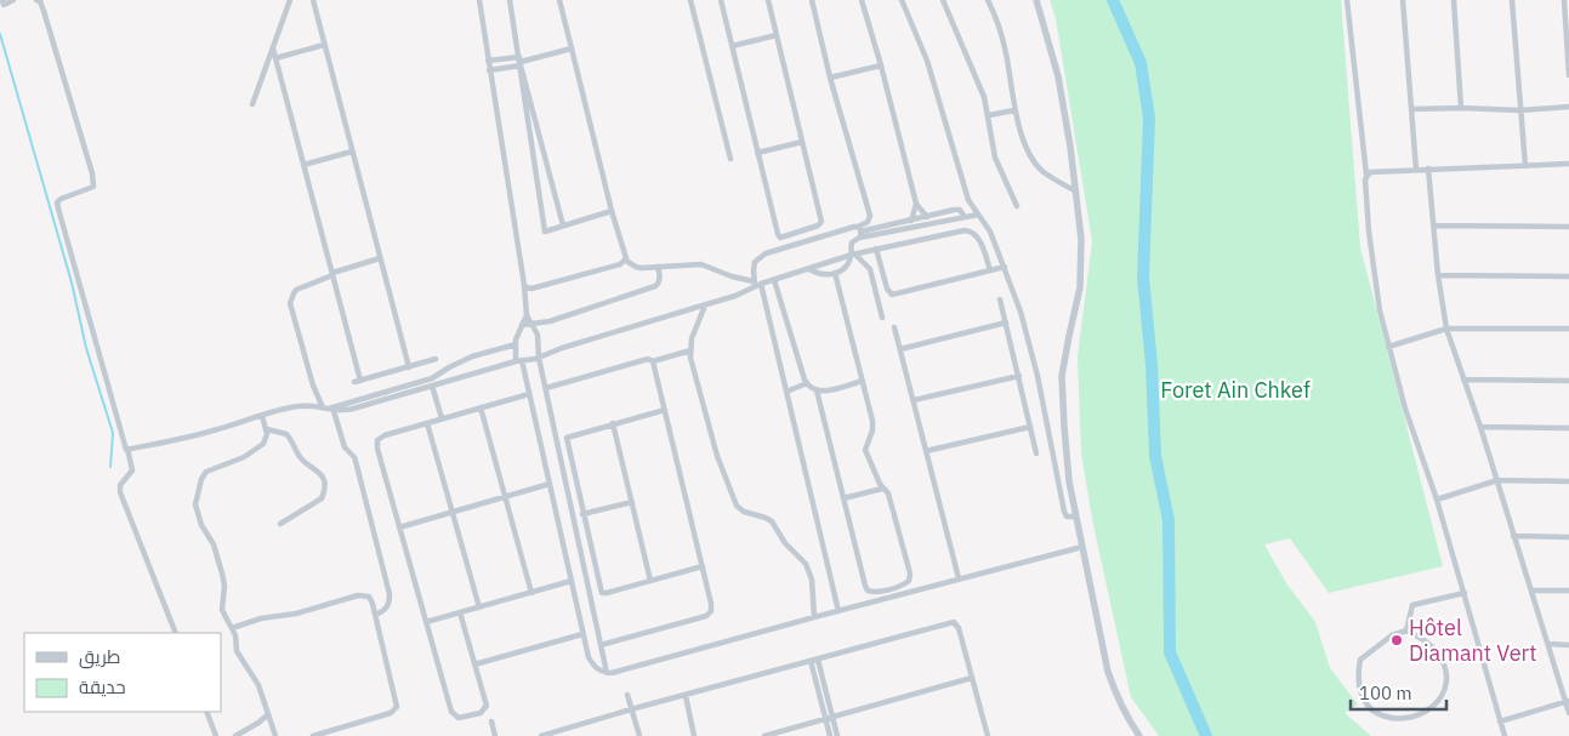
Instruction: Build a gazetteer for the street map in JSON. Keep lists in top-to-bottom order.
{
  "parks": ["Foret Ain Chkef"],
  "places": ["Hôtel Diamant Vert"],
  "legend": ["طريق", "حديقة"],
  "scale_bar": "100 m"
}
